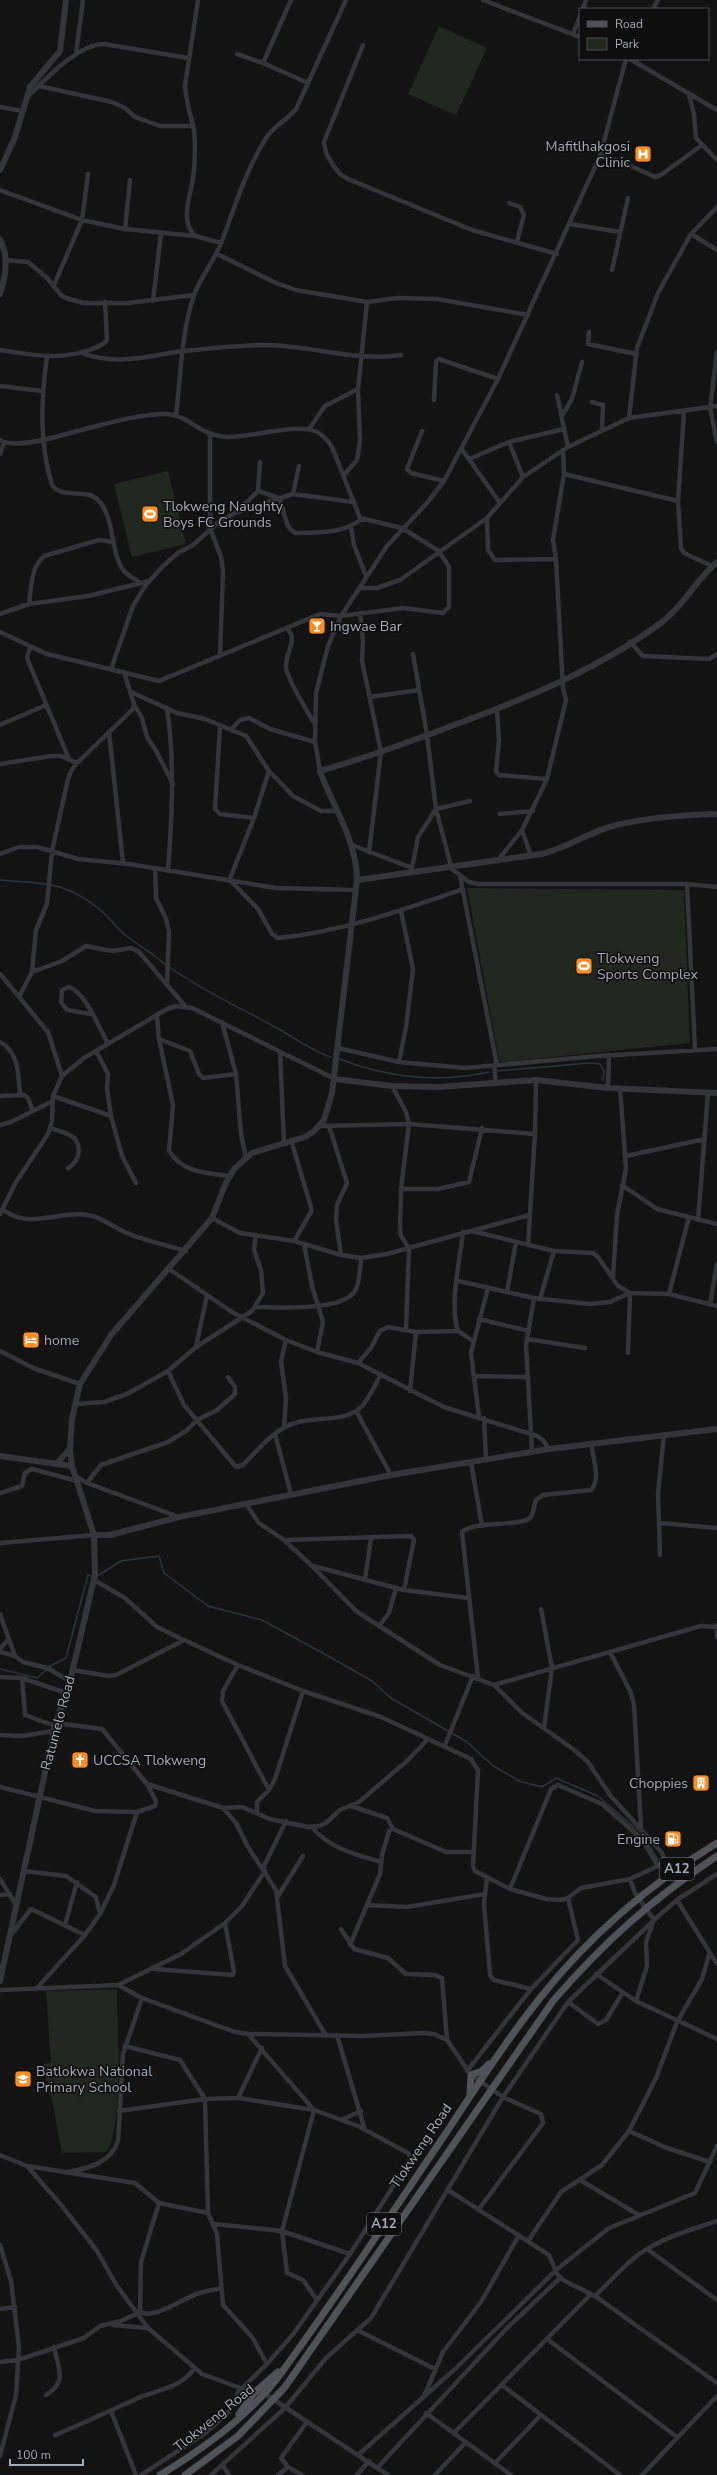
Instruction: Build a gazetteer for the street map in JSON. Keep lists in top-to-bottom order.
{
  "streets": {
    "main road": ["A12", "Tlokweng Road"],
    "street": ["Ratumelo Road"]
  },
  "places": {
    "hospital": ["Mafitlhakgosi Clinic"],
    "sports": ["Tlokweng Naughty Boys FC Grounds", "Tlokweng Sports Complex"],
    "bar": ["Ingwae Bar"],
    "hotel": ["home"],
    "church": ["UCCSA Tlokweng"],
    "building": ["Choppies"],
    "fuel station": ["Engine"],
    "school or university": ["Batlokwa National Primary School"]
  },
  "legend": ["Road", "Park"],
  "scale_bar": "100 m"
}
